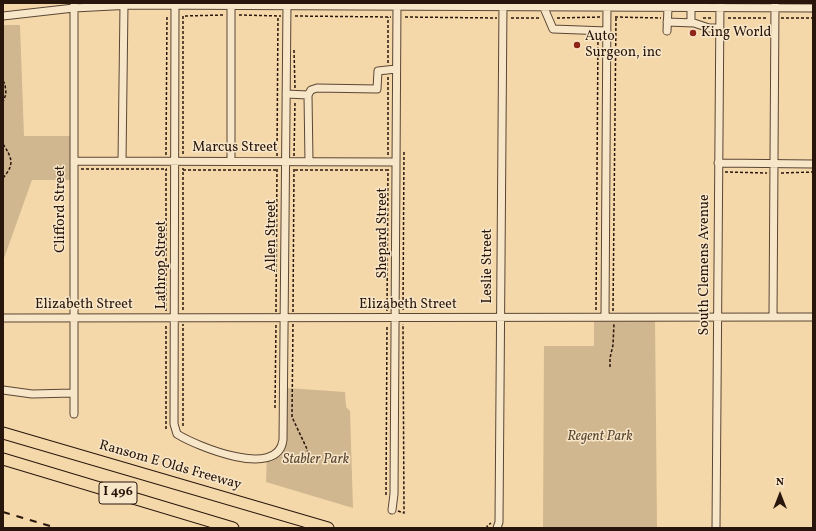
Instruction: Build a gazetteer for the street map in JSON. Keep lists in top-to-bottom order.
{
  "streets": {
    "highway": ["Ransom E Olds Freeway", "I 496"],
    "street": [
      "Marcus Street",
      "Clifford Street",
      "Shepard Street",
      "Allen Street",
      "Lathrop Street",
      "South Clemens Avenue",
      "Leslie Street",
      "Elizabeth Street"
    ]
  },
  "crossings": [
    ["Marcus Street", "Clifford Street"],
    ["Marcus Street", "Shepard Street"],
    ["Marcus Street", "Allen Street"],
    ["Marcus Street", "Lathrop Street"],
    ["Clifford Street", "Elizabeth Street"],
    ["Shepard Street", "Elizabeth Street"],
    ["Allen Street", "Lathrop Street"],
    ["Allen Street", "Elizabeth Street"],
    ["Lathrop Street", "Elizabeth Street"],
    ["South Clemens Avenue", "Elizabeth Street"],
    ["Leslie Street", "Elizabeth Street"]
  ],
  "parks": ["Regent Park", "Stabler Park"],
  "places": ["King World", "Auto Surgeon, inc"],
  "north": "top"
}
